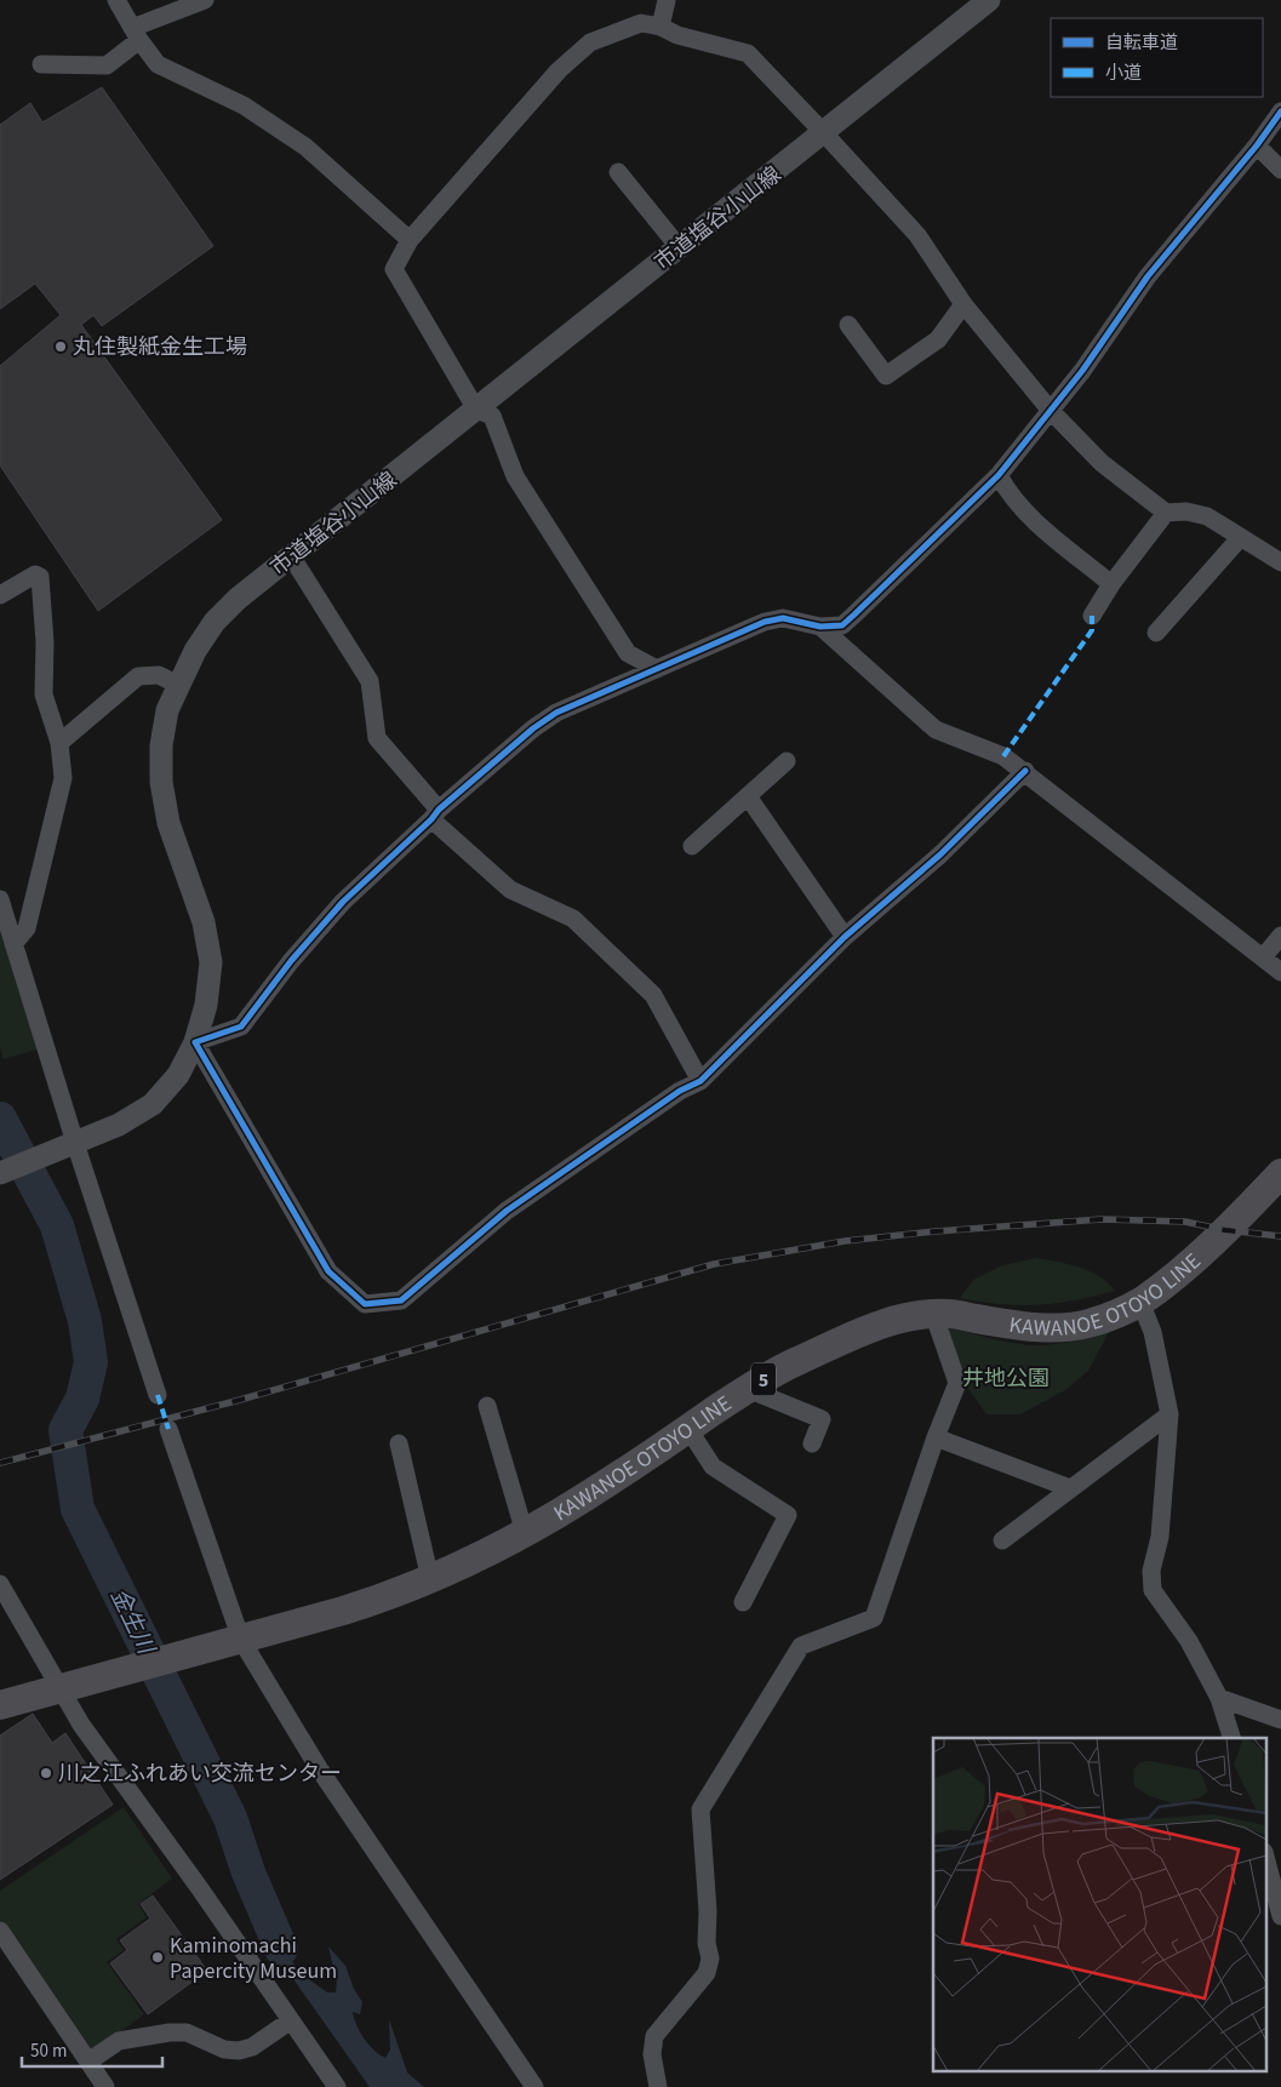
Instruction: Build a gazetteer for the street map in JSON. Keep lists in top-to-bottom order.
{
  "streets": {
    "main road": ["KAWANOE OTOYO LINE", "5"],
    "street": ["市道塩谷小山線"]
  },
  "water": ["金生川"],
  "parks": ["井地公園"],
  "places": ["丸住製紙金生工場", "川之江ふれあい交流センター", "Kaminomachi Papercity Museum"],
  "legend": ["自転車道", "小道"],
  "scale_bar": "50 m"
}
